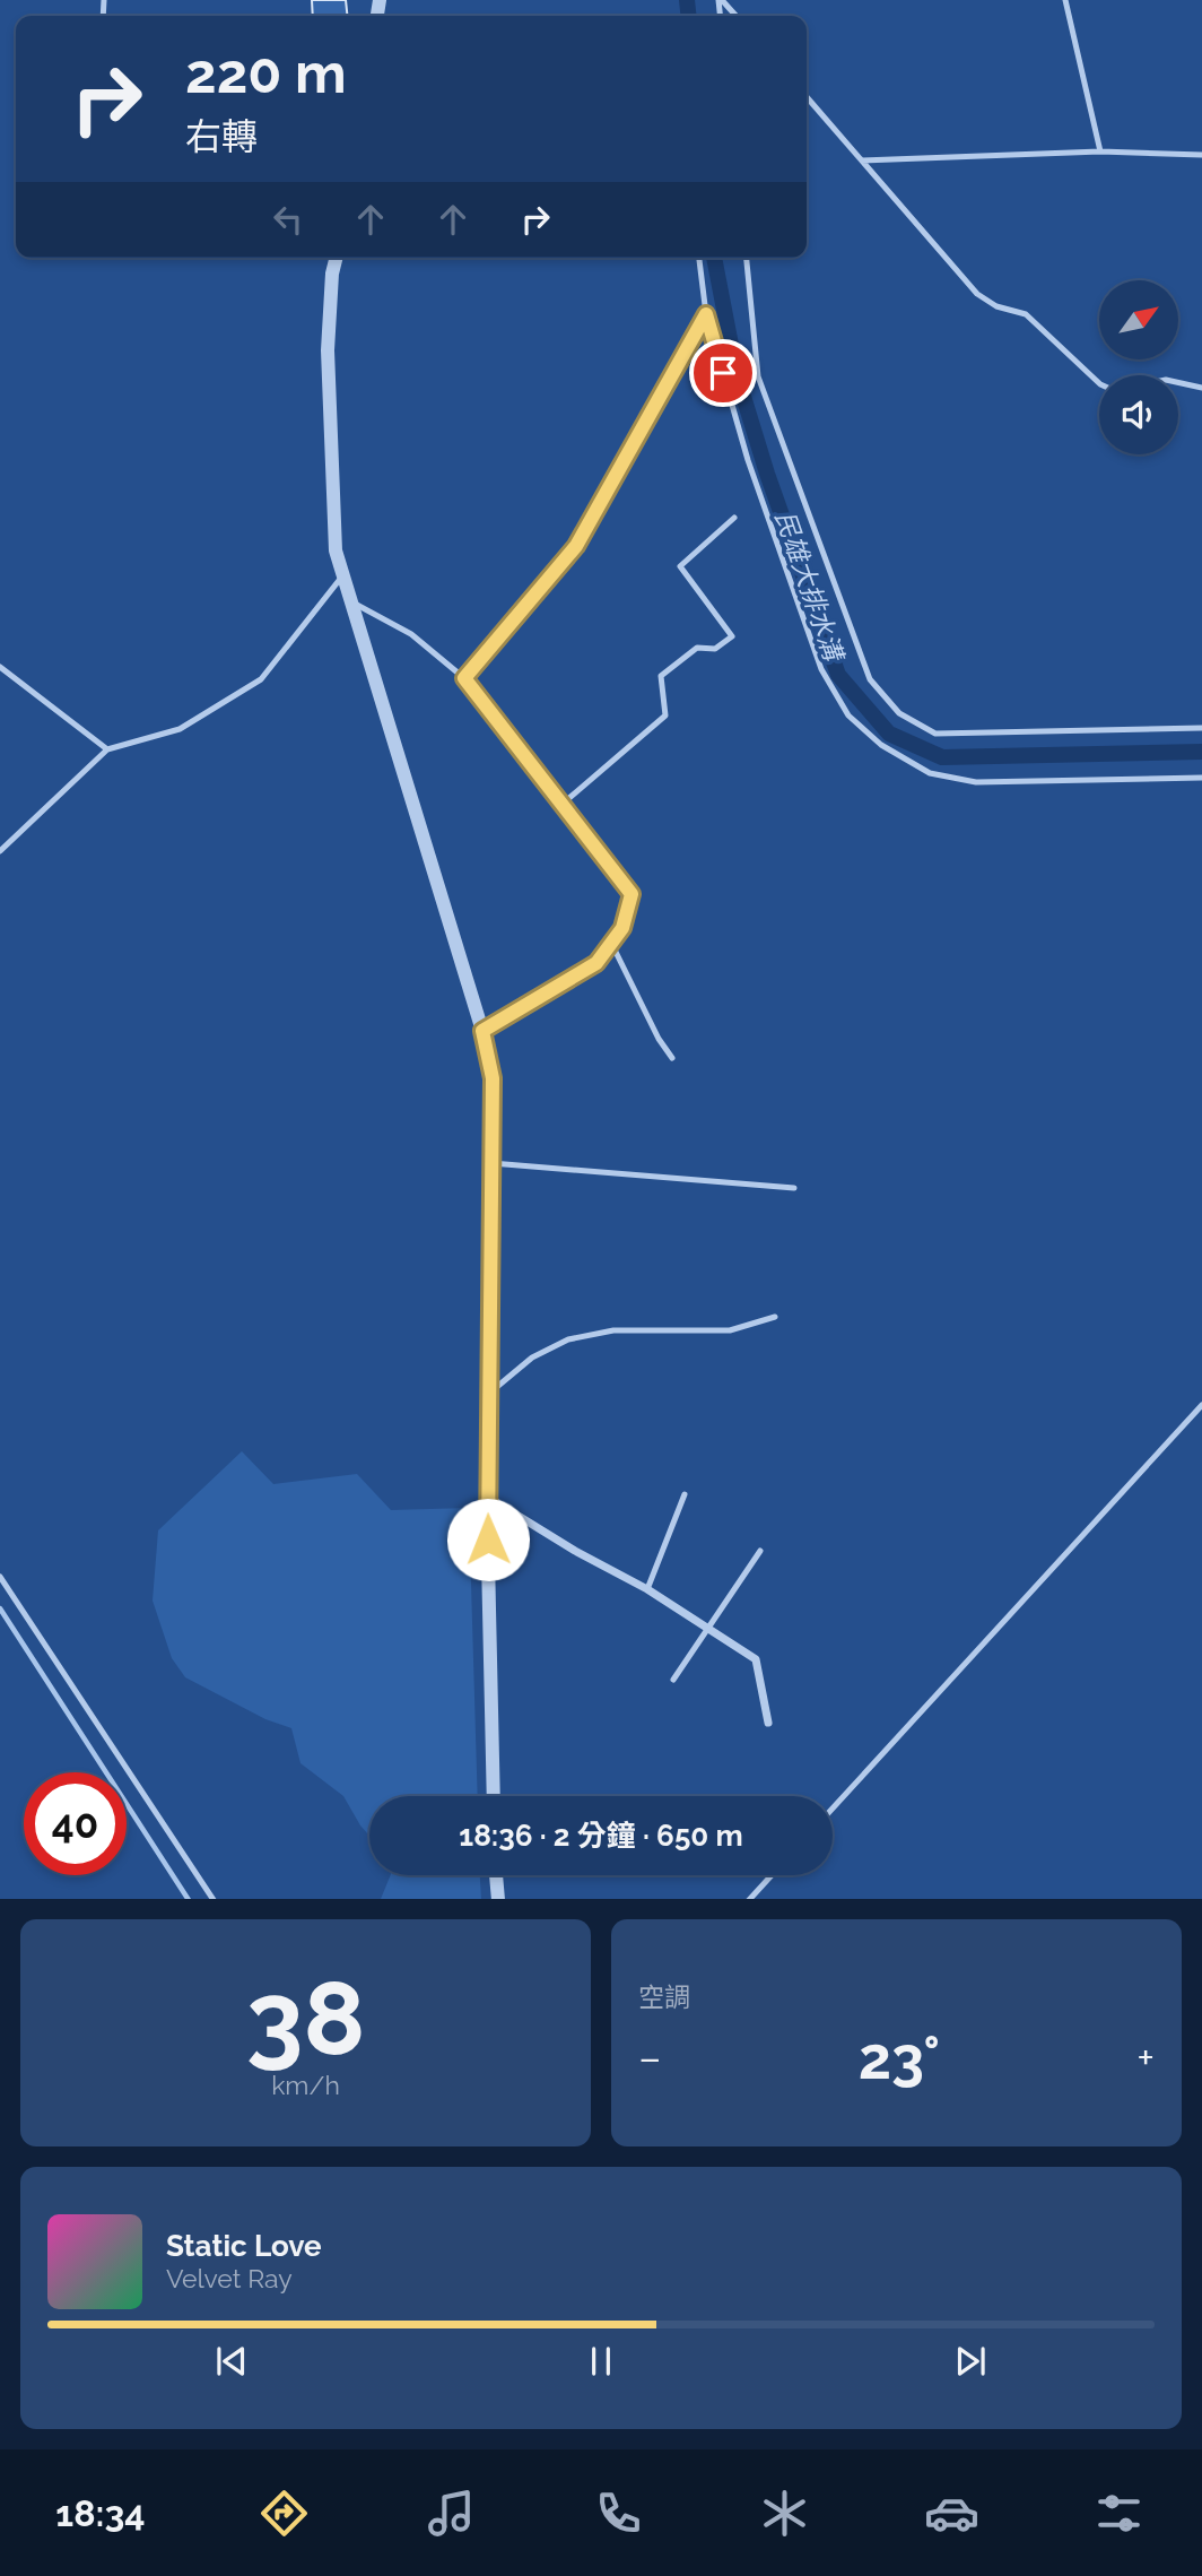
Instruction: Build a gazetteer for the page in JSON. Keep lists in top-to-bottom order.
{
  "water": ["民雄大排水溝"],
  "north": "top right",
  "page": {
    "turn": ["220 m", "右轉"],
    "limit": "40",
    "trip": "18:36 · 2 分鐘 · 650 m",
    "tile": [
      ["38", "km/h"],
      "空調"
    ],
    "heat": ["−", "23°", "+"],
    "song": ["Static Love", "Velvet Ray"],
    "tabs": "18:34"
  }
}
